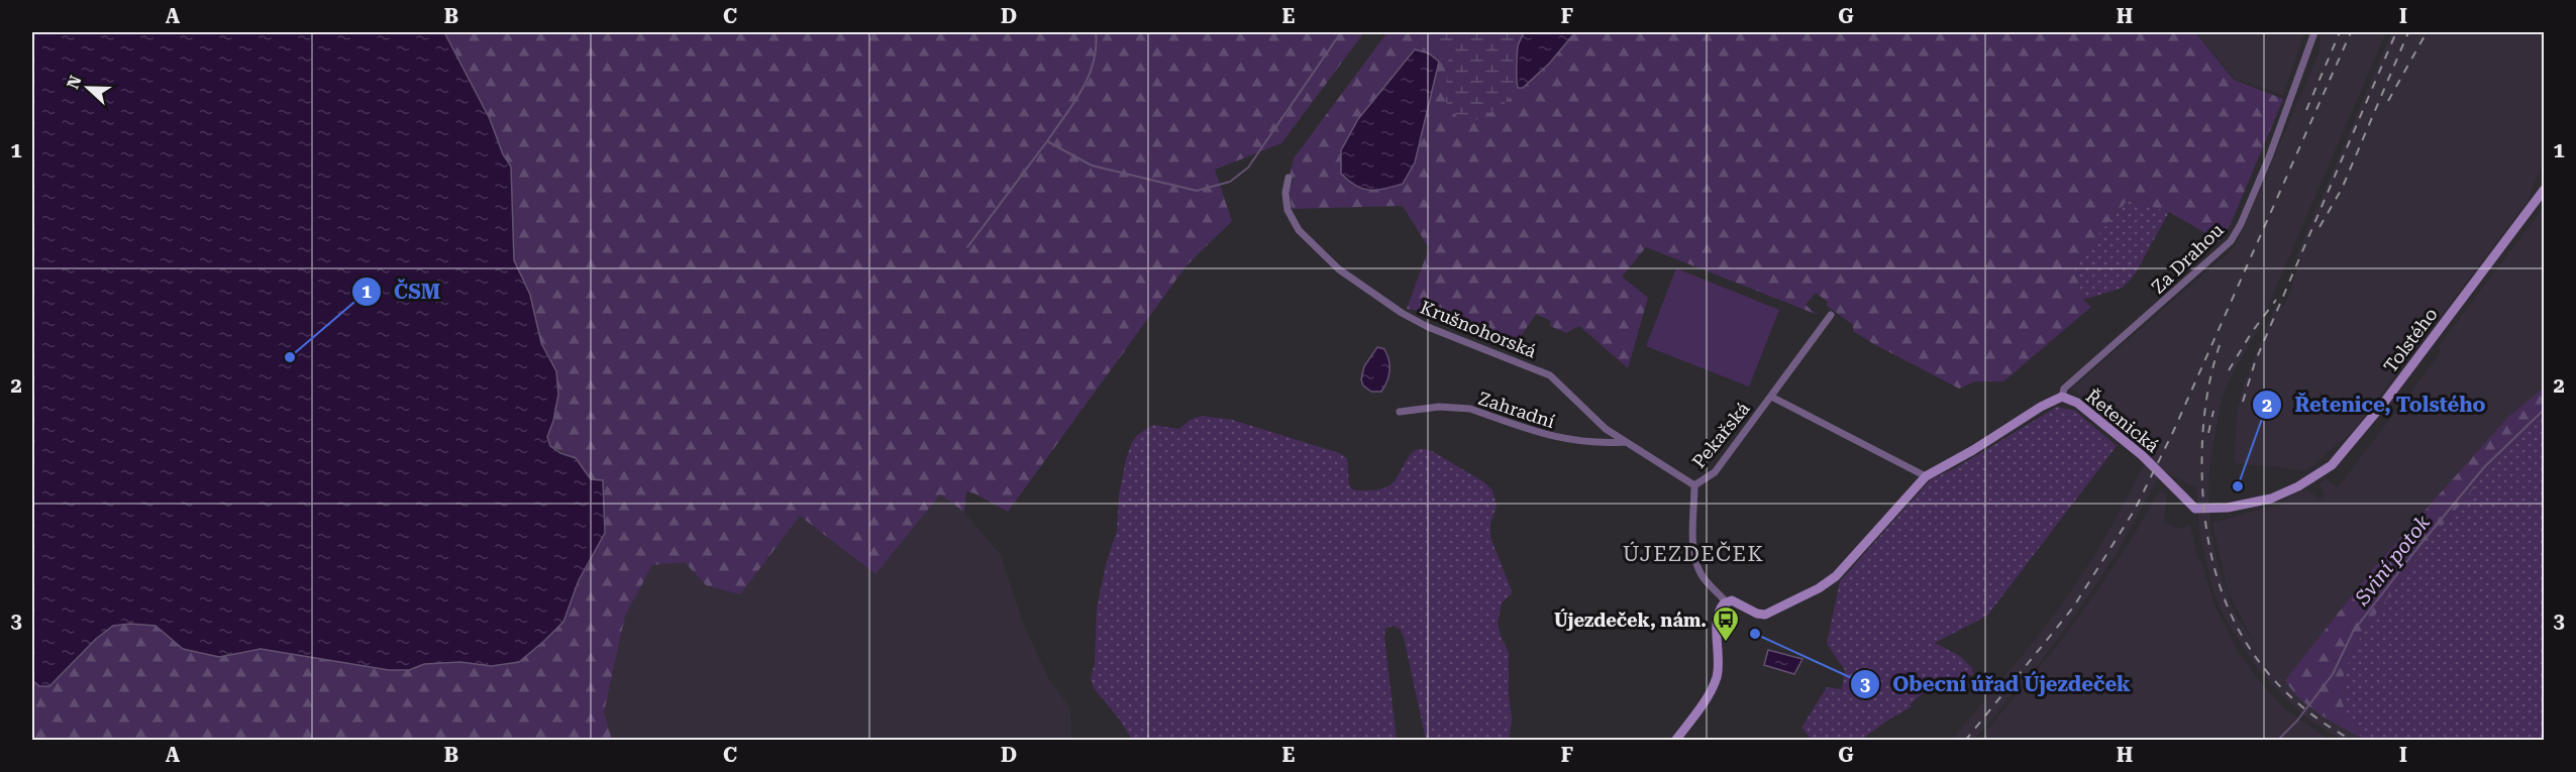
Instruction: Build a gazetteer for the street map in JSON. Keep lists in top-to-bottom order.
{
  "streets": {
    "street": [
      "Za Drahou",
      "Krušnohorská",
      "Tolstého",
      "Zahradní",
      "Řetenická",
      "Pekařská"
    ]
  },
  "crossings": [
    ["Za Drahou", "Řetenická"],
    ["Krušnohorská", "Zahradní"],
    ["Krušnohorská", "Pekařská"],
    ["Tolstého", "Řetenická"],
    ["Řetenická", "Pekařská"]
  ],
  "districts": ["ÚJEZDEČEK"],
  "water": ["Sviní potok"],
  "places": {
    "other": ["ČSM", "Řetenice, Tolstého", "Obecní úřad Újezdeček"],
    "bus stop": ["Újezdeček, nám."]
  },
  "north": "left",
  "grid": {
    "columns": [
      "A",
      "B",
      "C",
      "D",
      "E",
      "F",
      "G",
      "H",
      "I"
    ],
    "rows": ["1", "2", "3"]
  }
}
